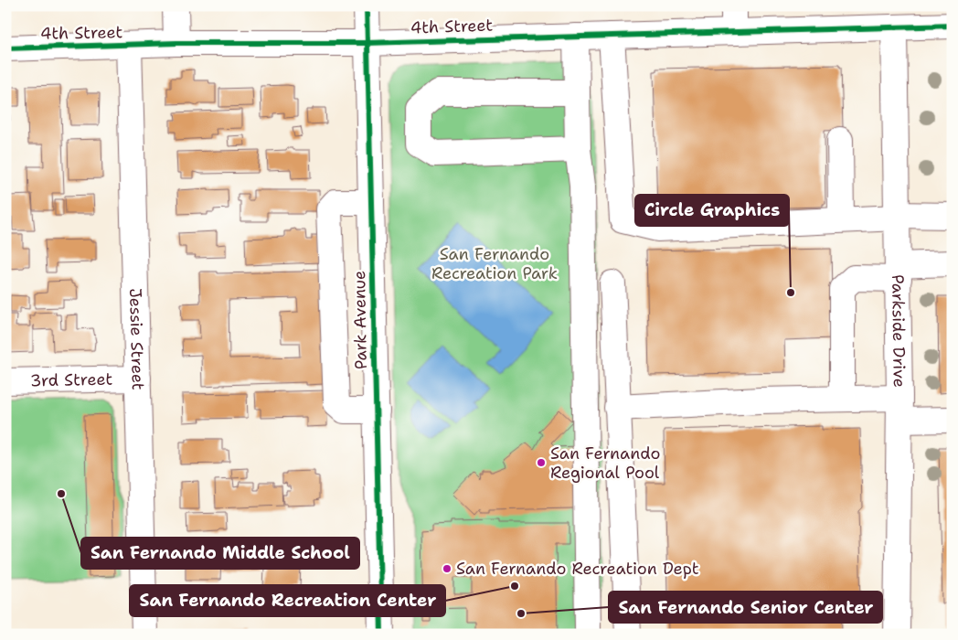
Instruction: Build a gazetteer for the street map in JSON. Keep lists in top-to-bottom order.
{
  "streets": {
    "street": [
      "4th Street",
      "Park Avenue",
      "Parkside Drive",
      "Jessie Street",
      "3rd Street"
    ]
  },
  "crossings": [
    ["4th Street", "Park Avenue"],
    ["4th Street", "Parkside Drive"],
    ["4th Street", "Jessie Street"],
    ["Jessie Street", "3rd Street"]
  ],
  "parks": ["San Fernando Recreation Park"],
  "places": [
    "Circle Graphics",
    "San Fernando Regional Pool",
    "San Fernando Middle School",
    "San Fernando Recreation Dept",
    "San Fernando Recreation Center",
    "San Fernando Senior Center"
  ]
}
